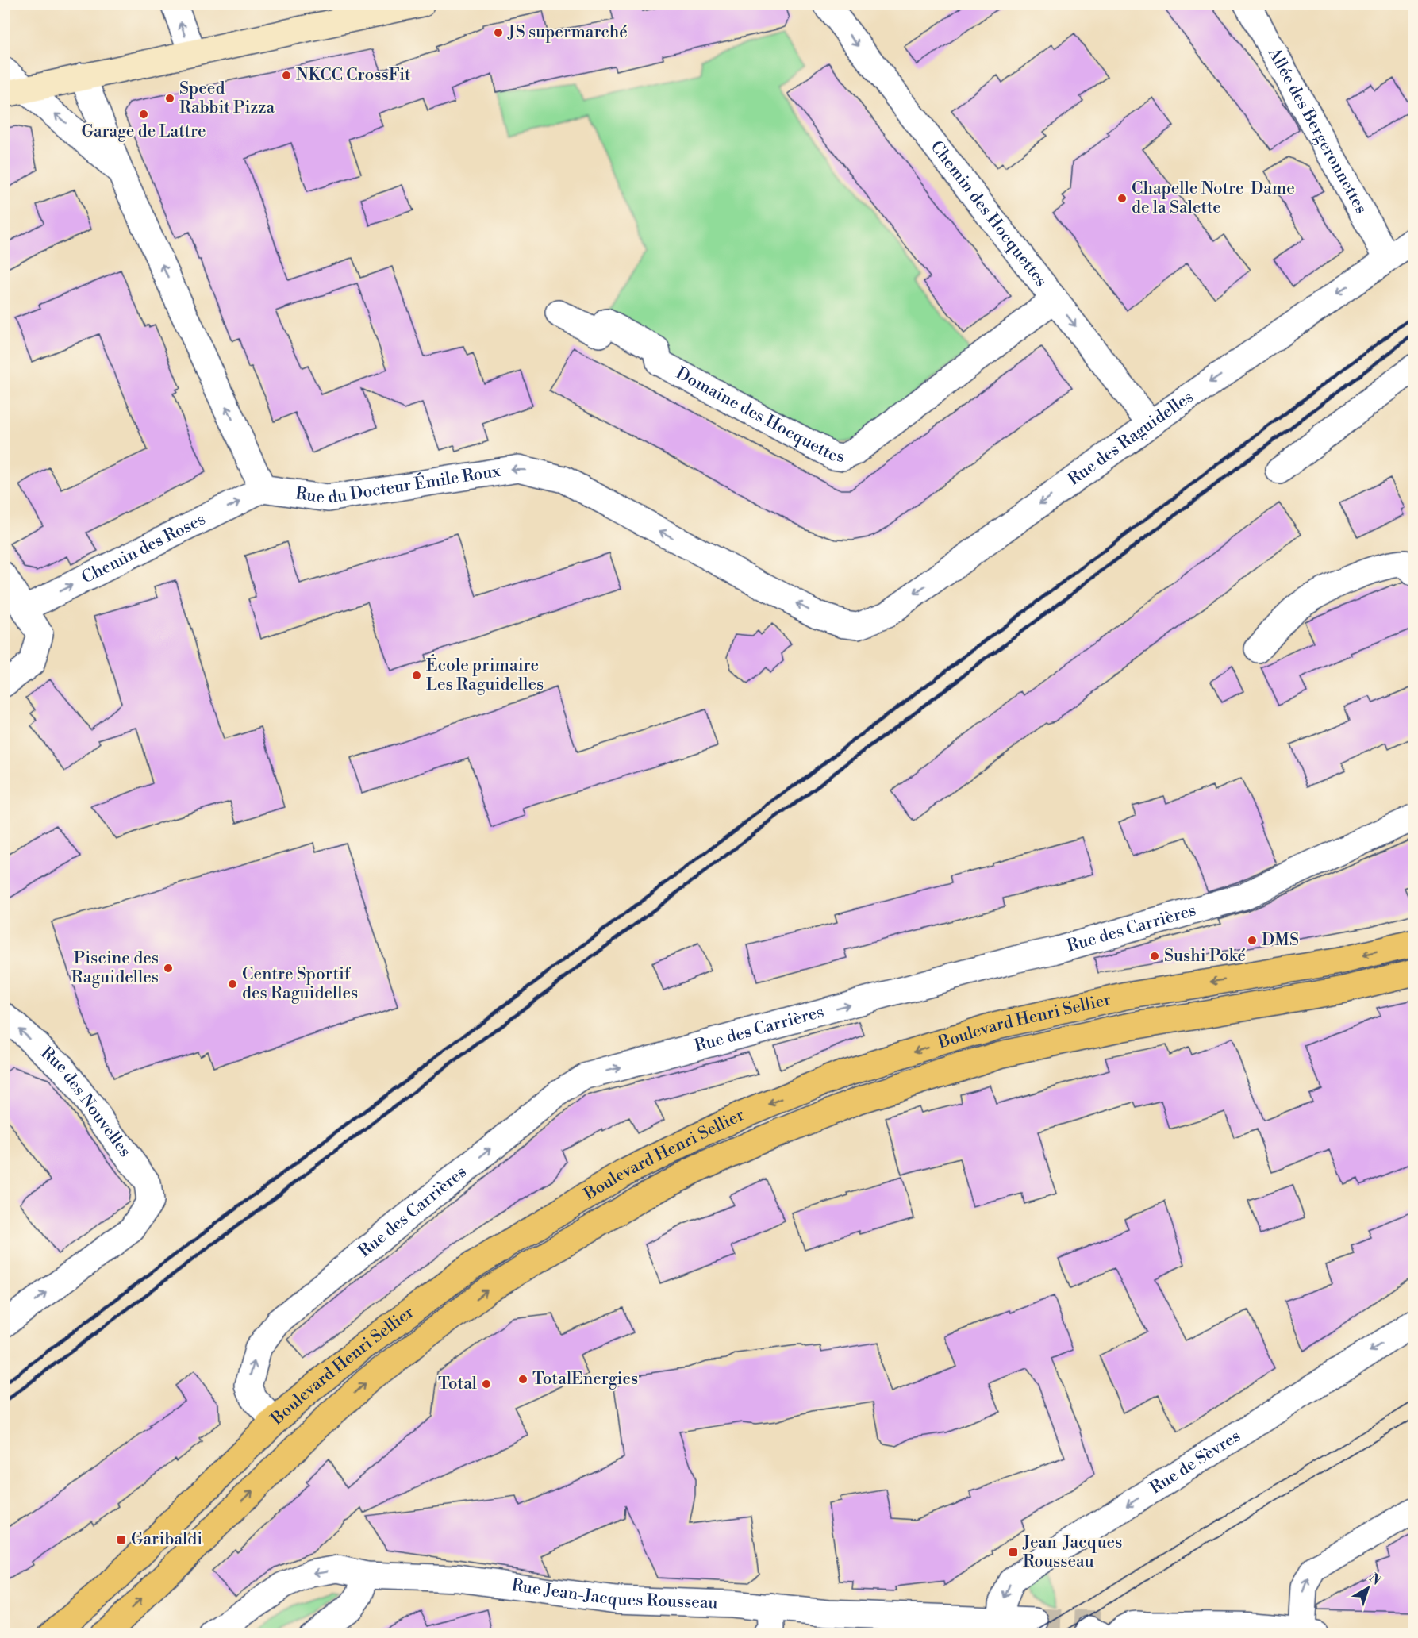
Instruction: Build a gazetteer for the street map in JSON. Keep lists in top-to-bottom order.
{
  "streets": {
    "main road": ["Boulevard Henri Sellier"],
    "street": [
      "Allée des Bergeronnettes",
      "Chemin des Hocquettes",
      "Domaine des Hocquettes",
      "Rue des Raguidelles",
      "Rue du Docteur Émile Roux",
      "Chemin des Roses",
      "Rue des Carrières",
      "Rue des Nouvelles",
      "Rue de Sèvres",
      "Rue Jean-Jacques Rousseau"
    ]
  },
  "crossings": [
    ["Allée des Bergeronnettes", "Rue des Raguidelles"],
    ["Chemin des Hocquettes", "Domaine des Hocquettes"],
    ["Chemin des Hocquettes", "Rue des Raguidelles"],
    ["Rue des Raguidelles", "Rue du Docteur Émile Roux"],
    ["Rue du Docteur Émile Roux", "Chemin des Roses"],
    ["Rue des Carrières", "Boulevard Henri Sellier"],
    ["Rue de Sèvres", "Rue Jean-Jacques Rousseau"]
  ],
  "one_way": [
    "Chemin des Hocquettes",
    "Rue du Docteur Émile Roux",
    "Chemin des Roses",
    "Rue des Carrières",
    "Rue de Sèvres"
  ],
  "places": {
    "other": [
      "JS supermarché",
      "NKCC CrossFit",
      "Speed Rabbit Pizza",
      "Garage de Lattre",
      "Chapelle Notre-Dame de la Salette",
      "École primaire Les Raguidelles",
      "DMS",
      "Sushi Poké",
      "Piscine des Raguidelles",
      "Centre Sportif des Raguidelles",
      "TotalEnergies",
      "Total"
    ],
    "transit": ["Garibaldi", "Jean-Jacques Rousseau"]
  },
  "north": "top right"
}
